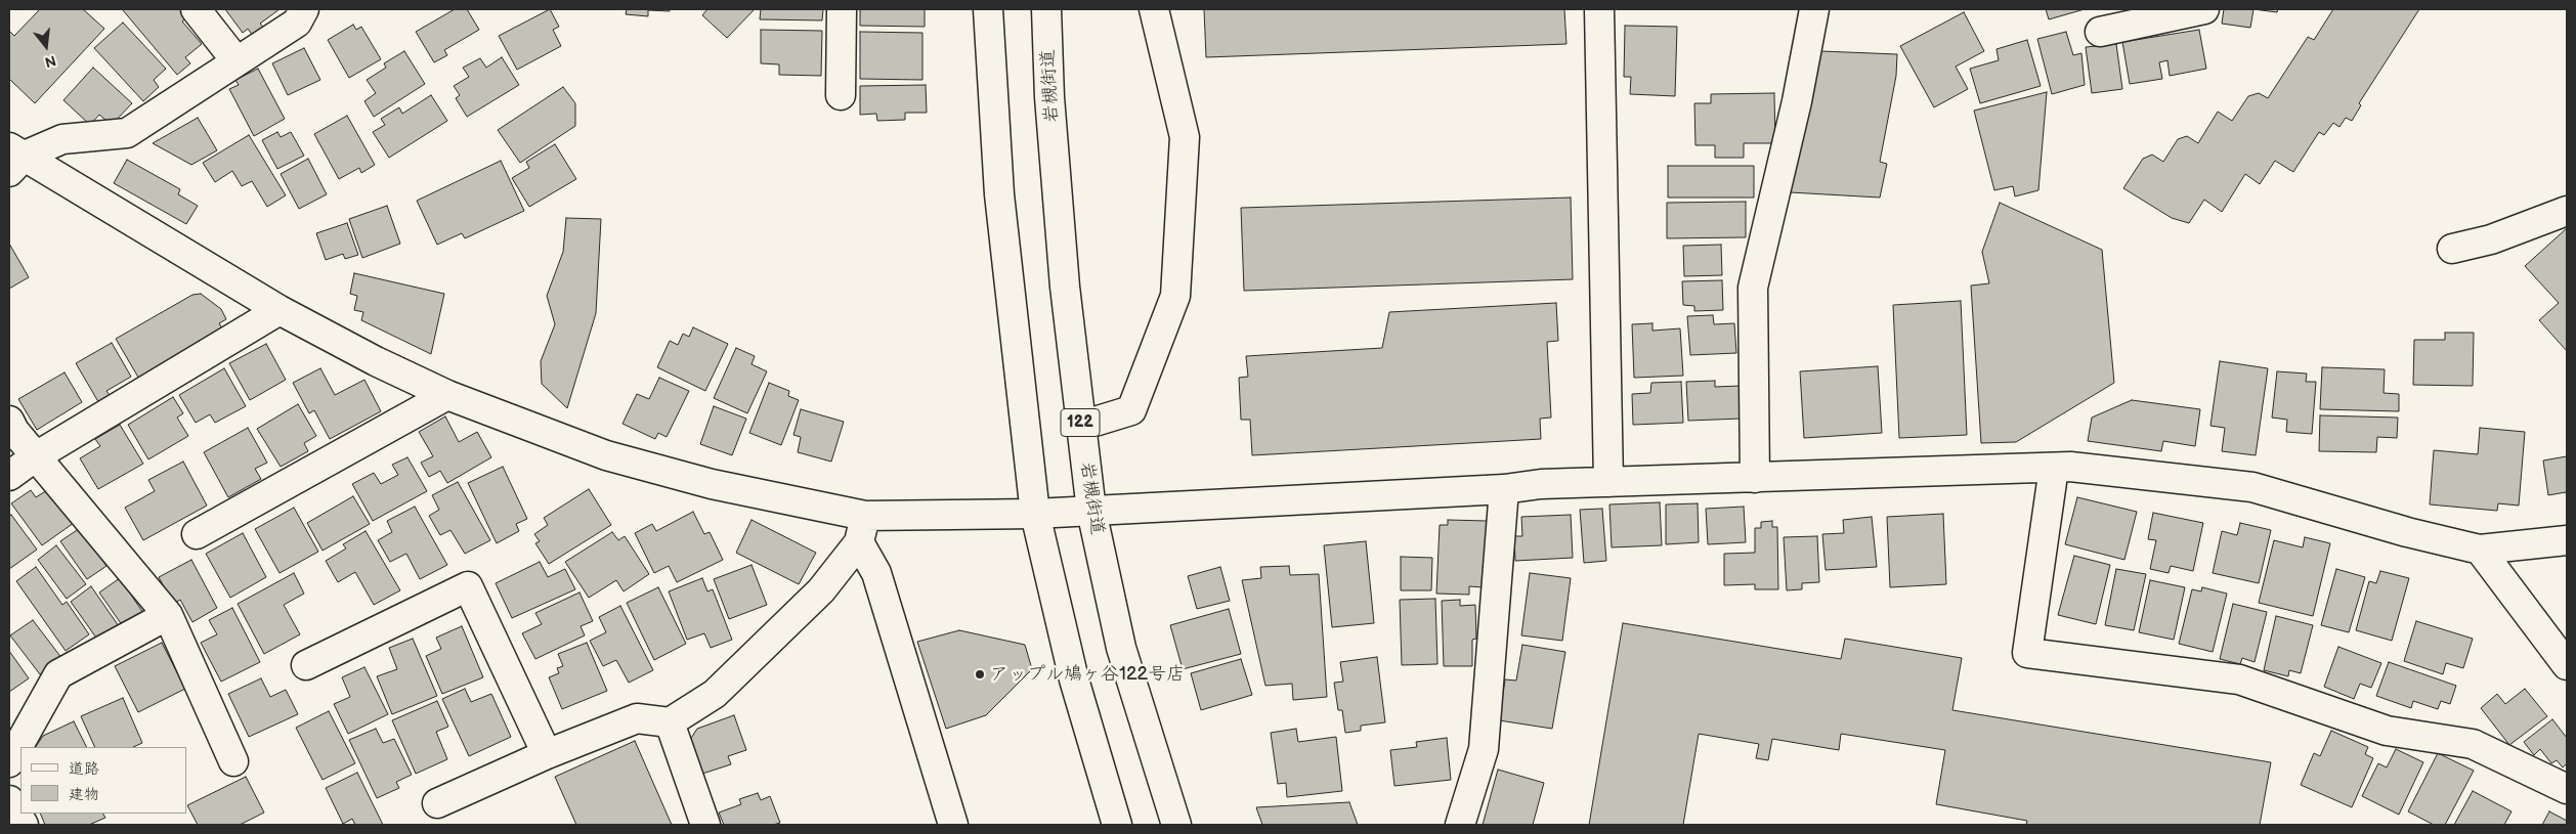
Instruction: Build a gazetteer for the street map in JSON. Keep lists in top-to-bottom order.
{
  "streets": {
    "main road": ["岩槻街道", "122"]
  },
  "places": ["アップル鳩ヶ谷122号店"],
  "legend": ["道路", "建物"],
  "north": "bottom"
}
